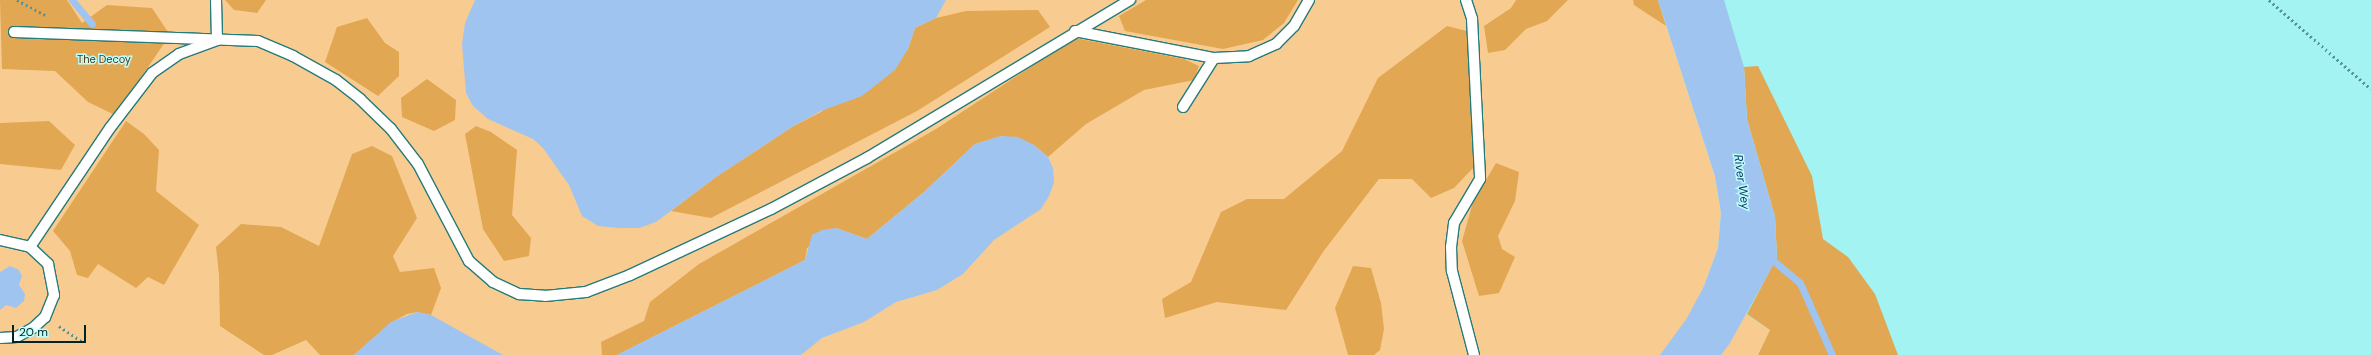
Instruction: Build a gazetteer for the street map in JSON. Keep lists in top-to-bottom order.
{
  "water": ["River Wey"],
  "parks": ["The Decoy"],
  "scale_bar": "20 m"
}
